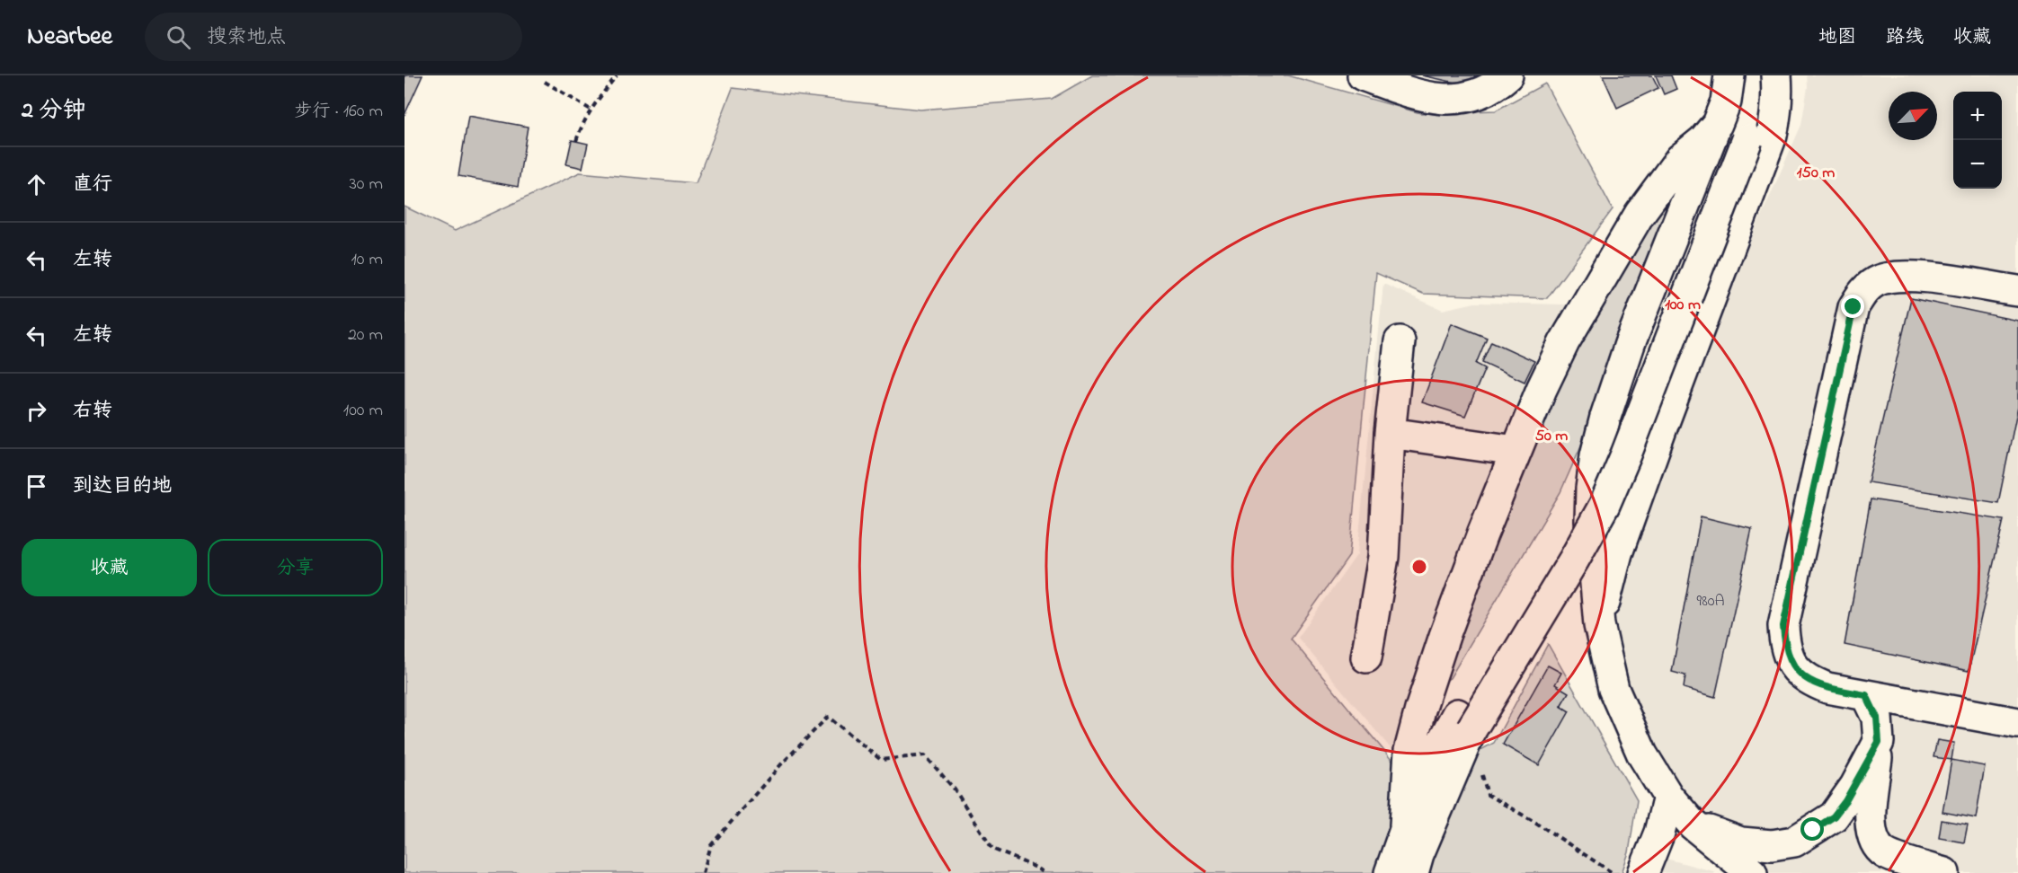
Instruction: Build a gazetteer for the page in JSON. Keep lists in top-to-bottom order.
{
  "house_numbers": ["980A"],
  "north": "top right",
  "page": {
    "header": "Nearbee",
    "search": "搜索地点",
    "nav": ["地图", "路线", "收藏"],
    "heading": ["2 分钟", "步行 · 160 m"],
    "map_buttons": ["+", "−"],
    "list": [
      ["直行", "30 m"],
      ["左转", "10 m"],
      ["左转", "20 m"],
      ["右转", "100 m"],
      "到达目的地"
    ],
    "buttons": ["收藏", "分享"]
  },
  "rings": ["150 m", "100 m", "50 m"]
}
